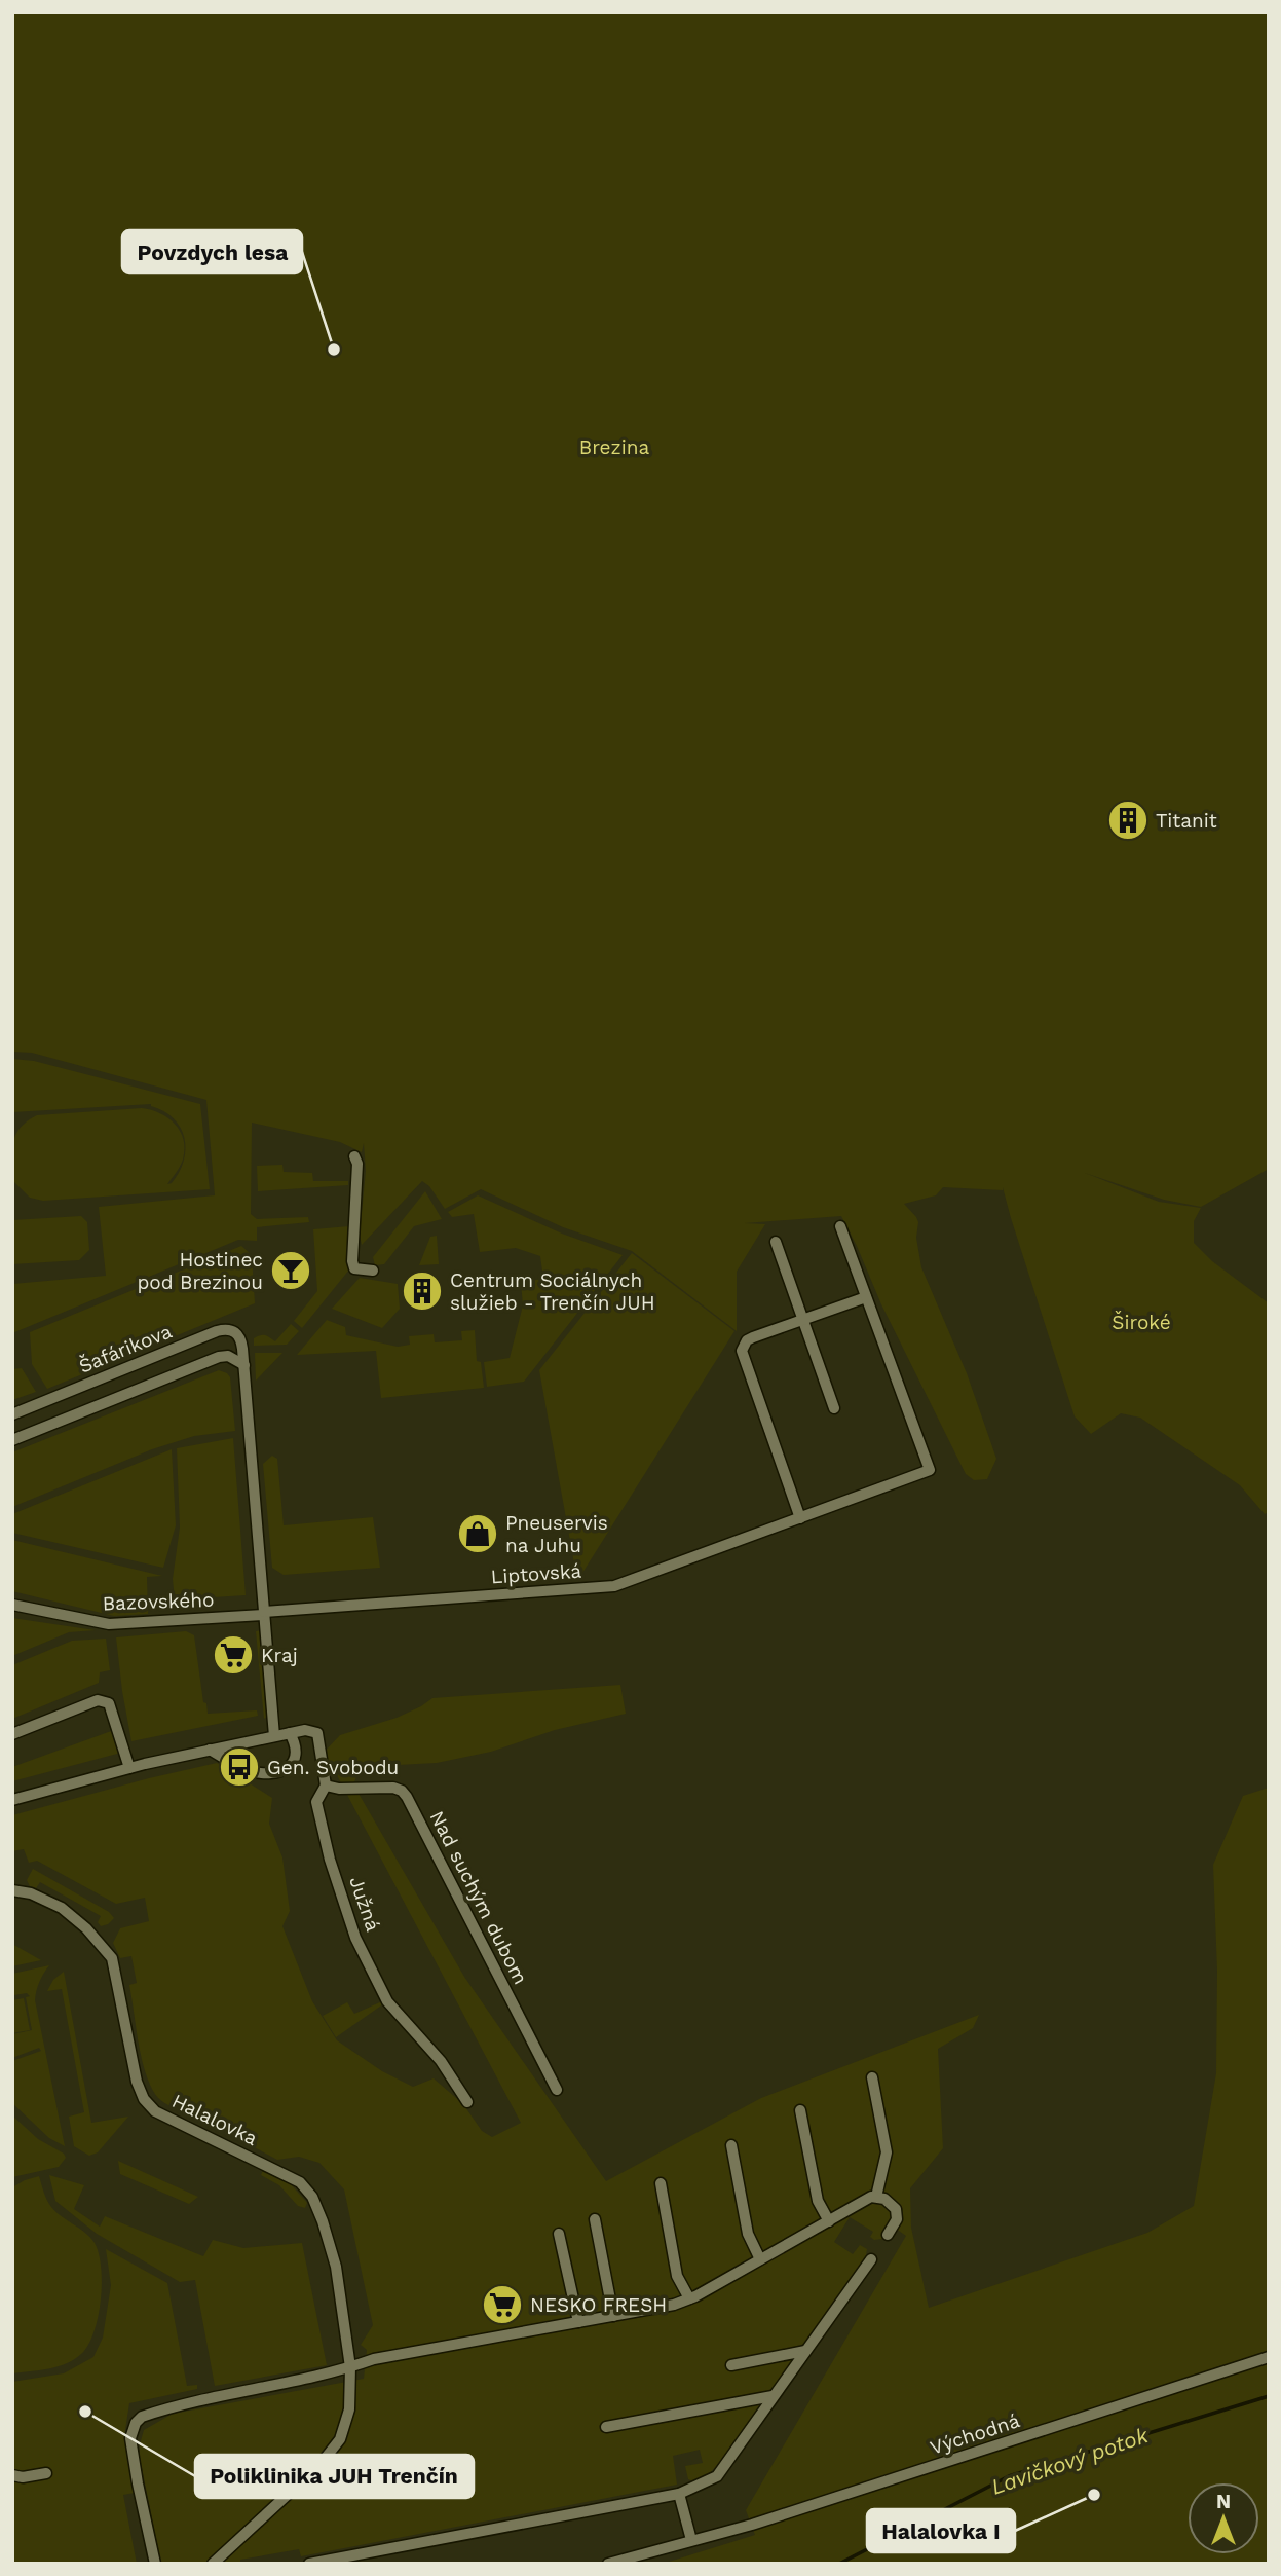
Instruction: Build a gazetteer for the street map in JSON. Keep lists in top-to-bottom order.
{
  "streets": {
    "street": [
      "Šafárikova",
      "Liptovská",
      "Bazovského",
      "Nad suchým dubom",
      "Južná",
      "Halalovka",
      "Východná"
    ]
  },
  "crossings": [
    ["Liptovská", "Bazovského"],
    ["Nad suchým dubom", "Južná"]
  ],
  "water": ["Lavičkový potok"],
  "parks": ["Brezina", "Široké"],
  "places": {
    "other": ["Povzdych lesa", "Poliklinika JUH Trenčín", "Halalovka I"],
    "building": ["Titanit", "Centrum Sociálnych služieb - Trenčín JUH"],
    "bar": ["Hostinec pod Brezinou"],
    "shop": ["Pneuservis na Juhu"],
    "supermarket": ["Kraj", "NESKO FRESH"],
    "bus stop": ["Gen. Svobodu"]
  },
  "north": "top"
}
